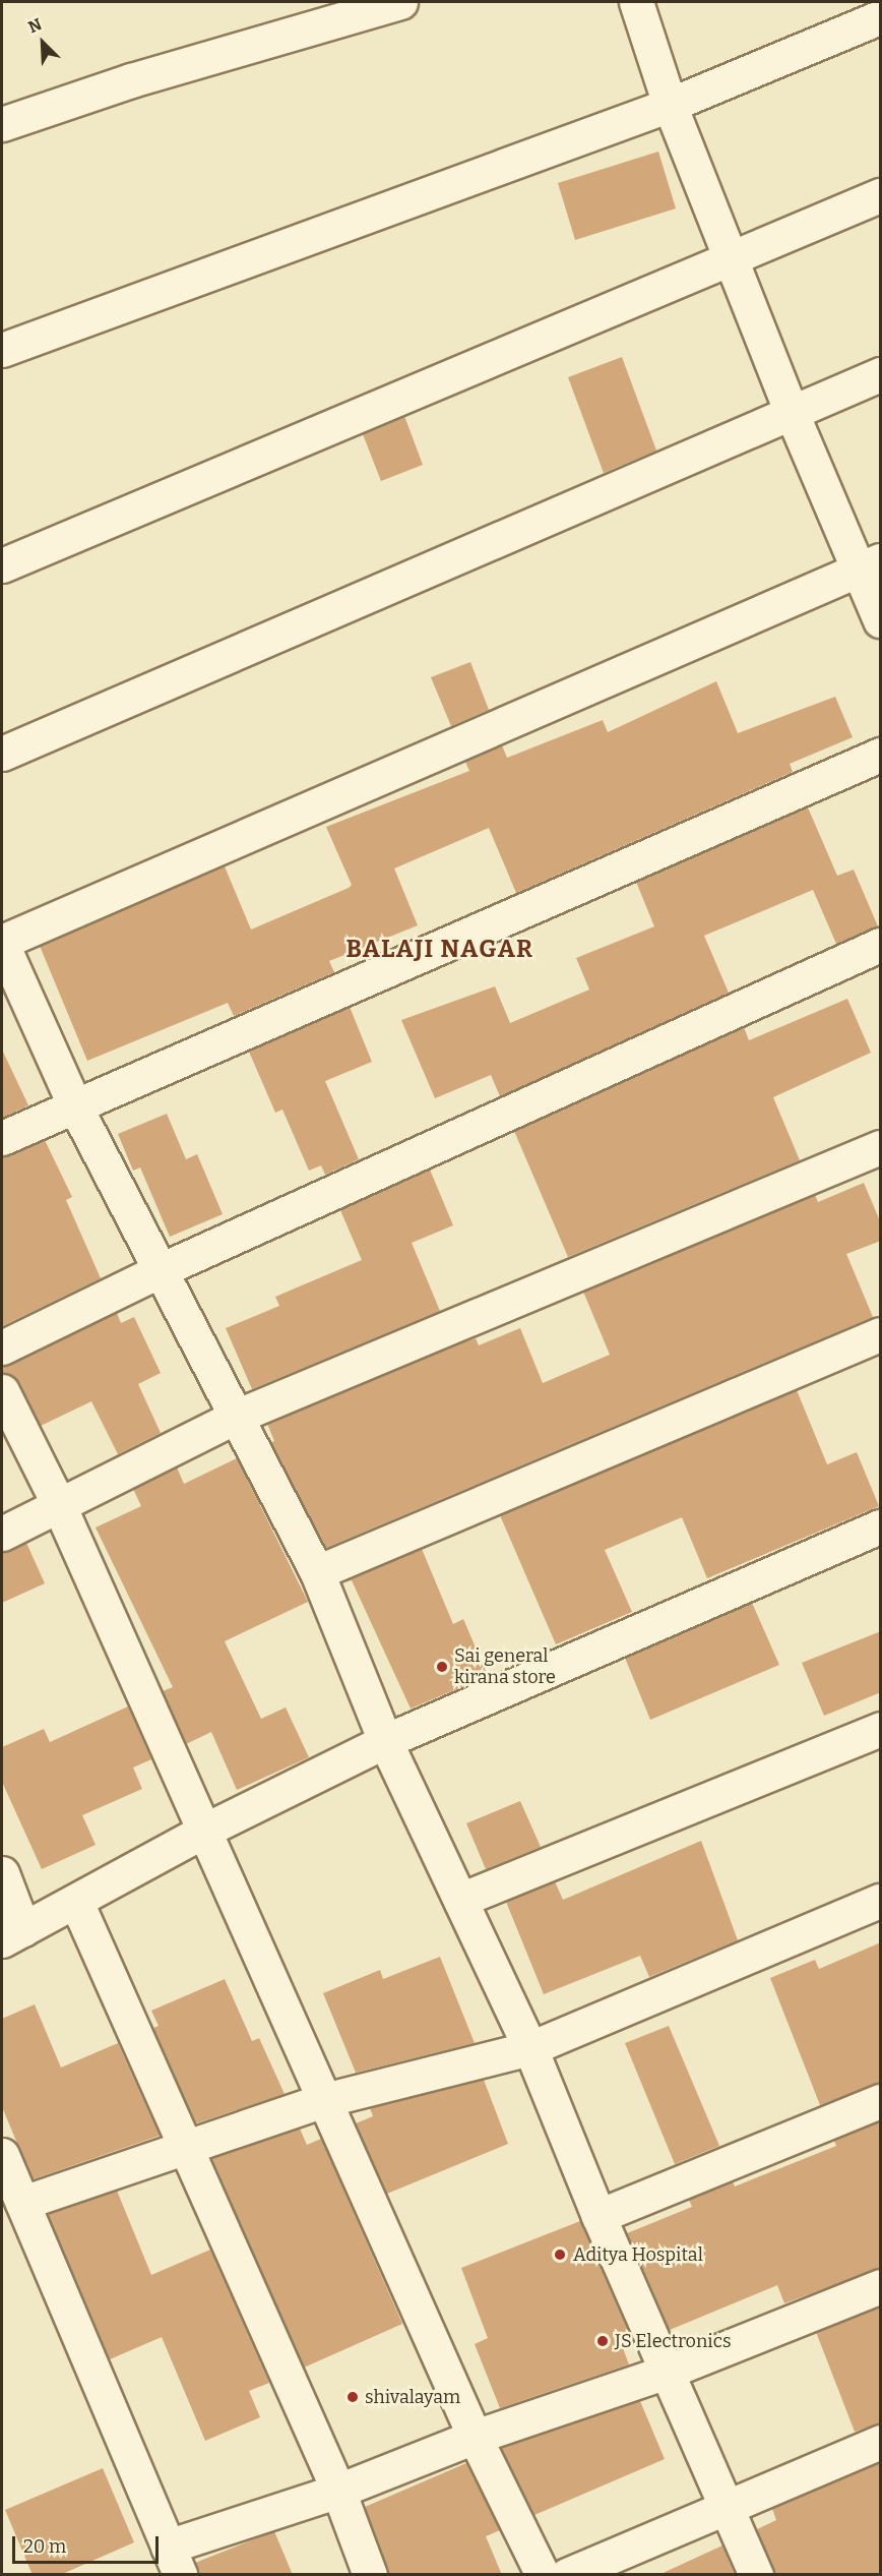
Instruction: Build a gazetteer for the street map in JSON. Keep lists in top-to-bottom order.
{
  "districts": ["BALAJI NAGAR"],
  "places": [
    "Sai general kirana store",
    "Aditya Hospital",
    "JS Electronics",
    "shivalayam"
  ],
  "scale_bar": "20 m",
  "north": "top left"
}
